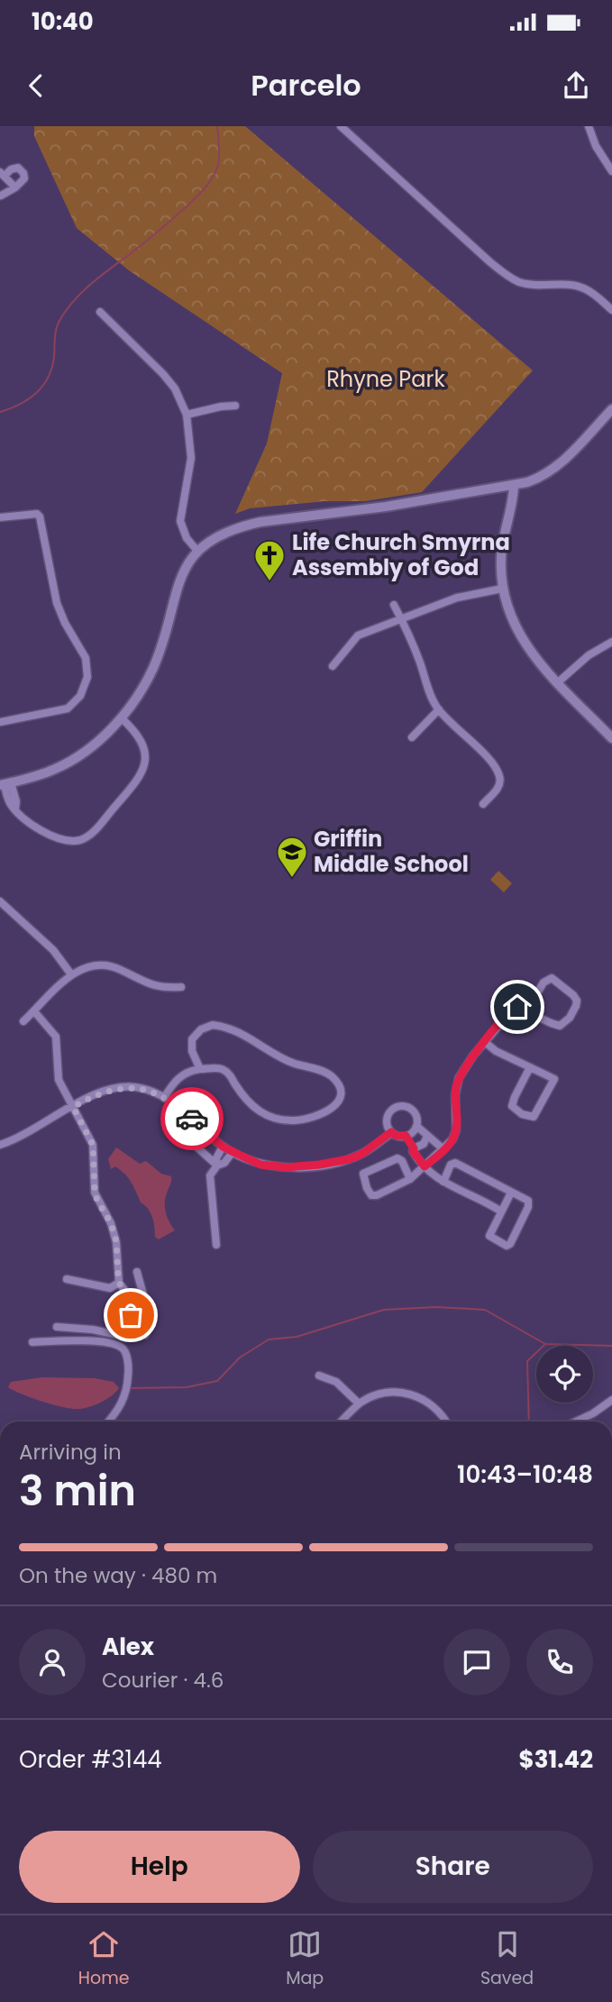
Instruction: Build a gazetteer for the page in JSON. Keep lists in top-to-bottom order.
{
  "parks": ["Rhyne Park"],
  "places": {
    "church": ["Life Church Smyrna Assembly of God"],
    "school or university": ["Griffin Middle School"]
  },
  "page": {
    "status": "10:40",
    "header": "Parcelo",
    "heading": ["3 min", "Arriving in", "10:43–10:48"],
    "panel": [
      "Alex",
      "Courier · 4.6",
      "Order #3144",
      "$31.42"
    ],
    "bar": "On the way · 480 m",
    "buttons": ["Help", "Share"],
    "tabs": ["Home", "Map", "Saved"]
  }
}
